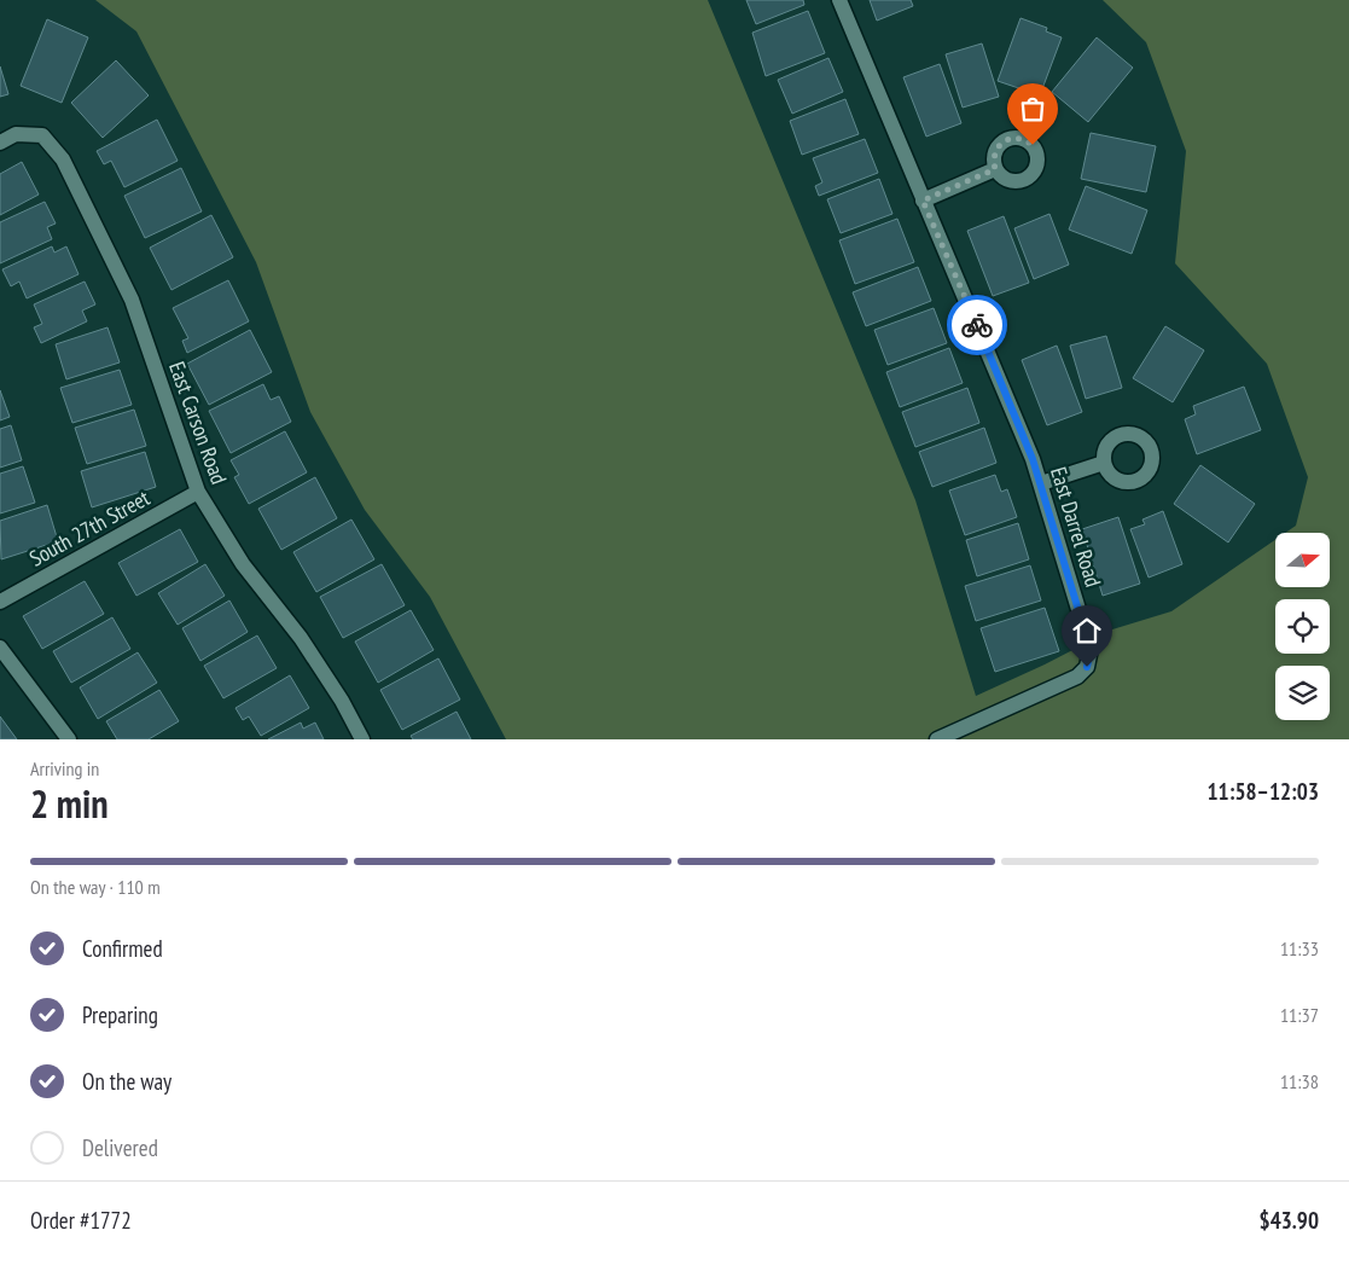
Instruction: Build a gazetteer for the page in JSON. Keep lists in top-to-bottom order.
{
  "streets": {
    "street": ["East Carson Road", "East Darrel Road", "South 27th Street"]
  },
  "crossings": [
    ["East Carson Road", "South 27th Street"]
  ],
  "north": "right",
  "page": {
    "heading": ["2 min", "Arriving in", "11:58–12:03"],
    "panel": ["Order #1772", "$43.90"],
    "bar": "On the way · 110 m",
    "list": [
      ["Confirmed", "11:33"],
      ["Preparing", "11:37"],
      ["On the way", "11:38"],
      "Delivered"
    ]
  }
}
